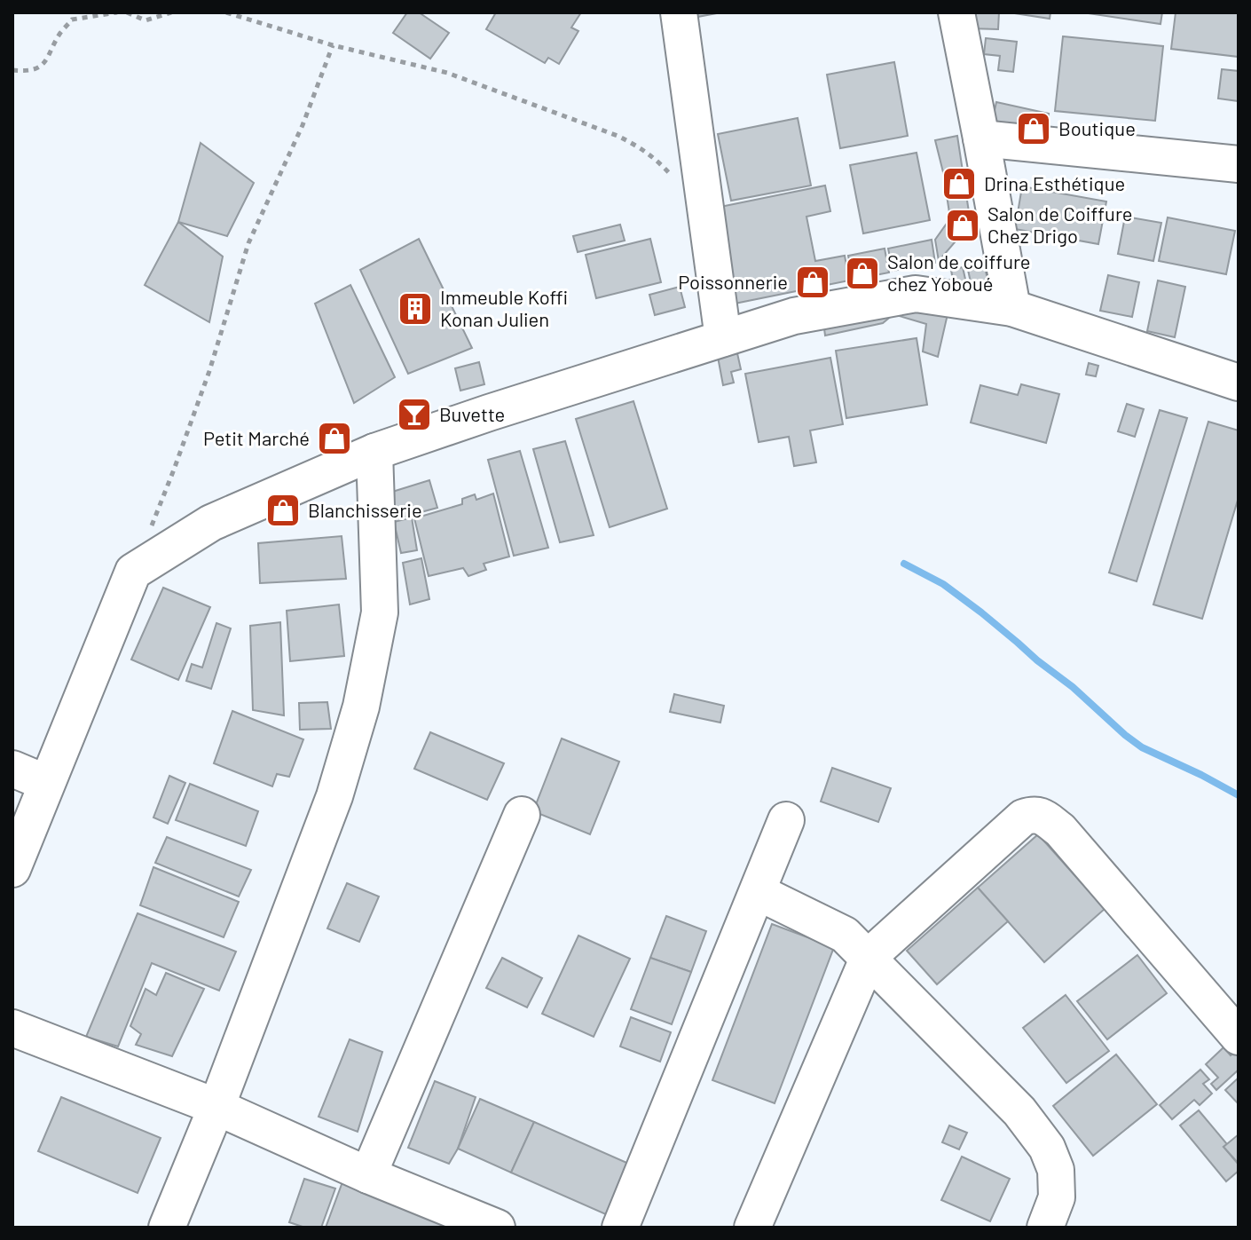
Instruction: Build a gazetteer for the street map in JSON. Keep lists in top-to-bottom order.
{
  "places": {
    "shop": [
      "Boutique",
      "Drina Esthétique",
      "Salon de Coiffure Chez Drigo",
      "Salon de coiffure chez Yoboué",
      "Poissonnerie",
      "Petit Marché",
      "Blanchisserie"
    ],
    "building": ["Immeuble Koffi Konan Julien"],
    "bar": ["Buvette"]
  }
}
